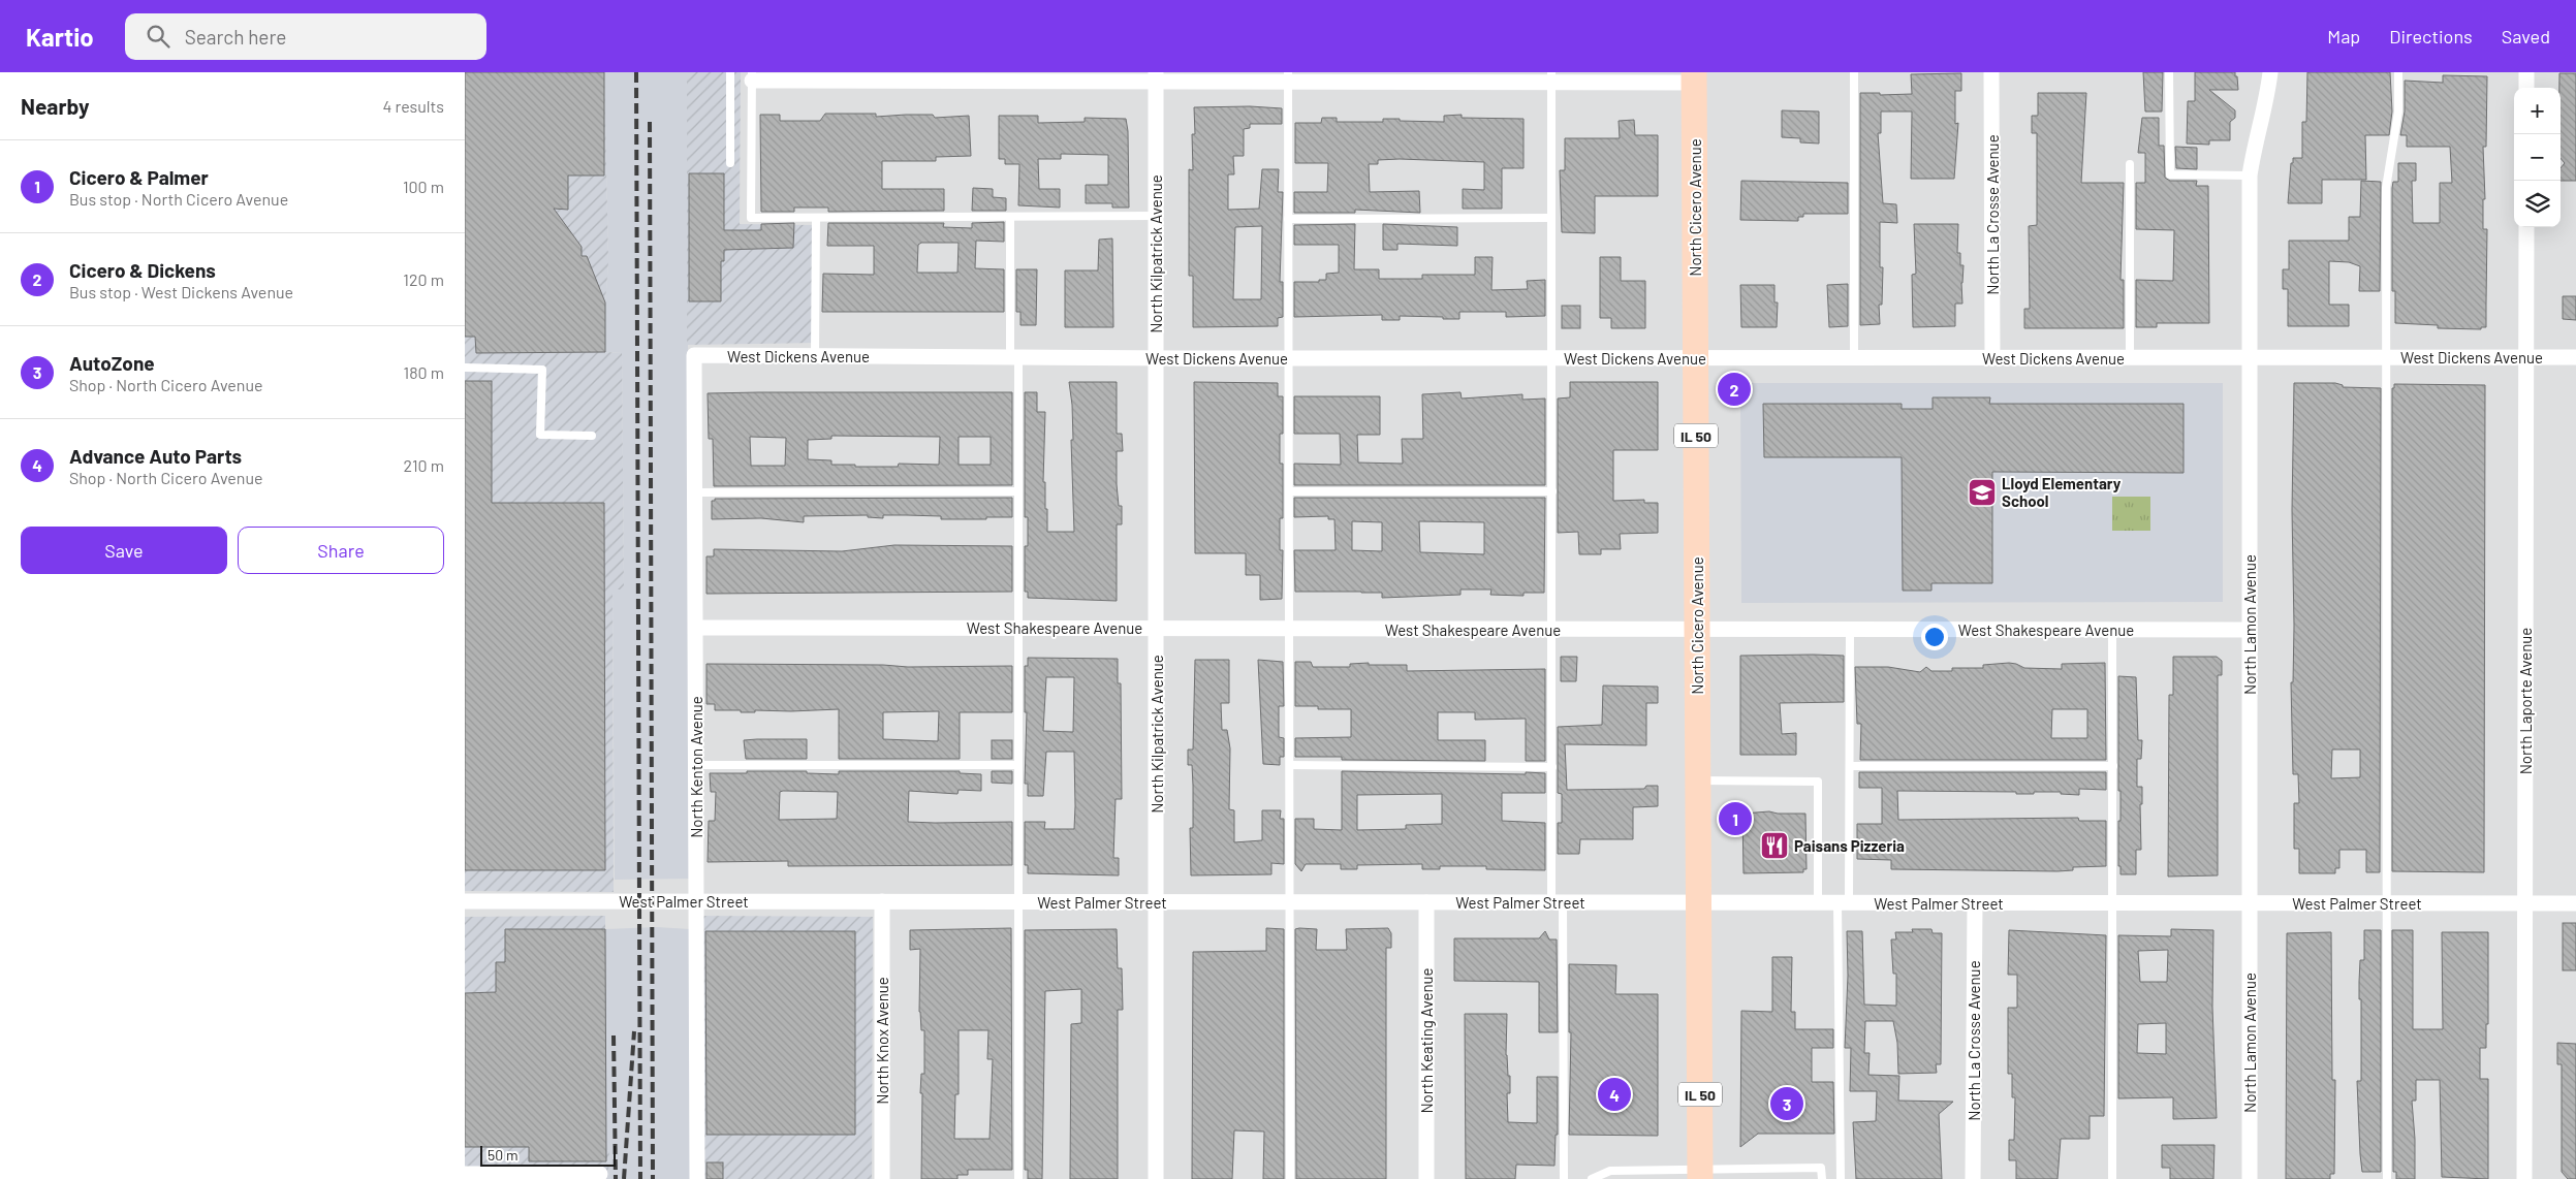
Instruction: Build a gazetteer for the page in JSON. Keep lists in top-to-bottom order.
{
  "streets": {
    "main road": ["North Cicero Avenue", "IL 50"],
    "street": [
      "North La Crosse Avenue",
      "North Kilpatrick Avenue",
      "West Dickens Avenue",
      "North Lamon Avenue",
      "West Shakespeare Avenue",
      "North Laporte Avenue",
      "North Kenton Avenue",
      "West Palmer Street",
      "North Knox Avenue",
      "North Keating Avenue"
    ]
  },
  "crossings": [
    ["North Cicero Avenue", "West Dickens Avenue"],
    ["North Cicero Avenue", "West Shakespeare Avenue"],
    ["North Cicero Avenue", "West Palmer Street"],
    ["North La Crosse Avenue", "West Dickens Avenue"],
    ["North La Crosse Avenue", "West Palmer Street"],
    ["North Kilpatrick Avenue", "West Dickens Avenue"],
    ["North Kilpatrick Avenue", "West Shakespeare Avenue"],
    ["North Kilpatrick Avenue", "West Palmer Street"],
    ["West Dickens Avenue", "North Lamon Avenue"],
    ["West Dickens Avenue", "North Laporte Avenue"],
    ["West Dickens Avenue", "North Kenton Avenue"],
    ["North Lamon Avenue", "West Shakespeare Avenue"],
    ["North Lamon Avenue", "West Palmer Street"],
    ["West Shakespeare Avenue", "North Kenton Avenue"],
    ["North Laporte Avenue", "West Palmer Street"],
    ["North Kenton Avenue", "West Palmer Street"],
    ["West Palmer Street", "North Knox Avenue"],
    ["West Palmer Street", "North Keating Avenue"]
  ],
  "places": {
    "school or university": ["Lloyd Elementary School"],
    "restaurant": ["Paisans Pizzeria"]
  },
  "scale_bar": "50 m",
  "page": {
    "header": "Kartio",
    "search": "Search here",
    "nav": ["Map", "Directions", "Saved"],
    "heading": ["Nearby", "4 results"],
    "map_buttons": ["+", "−"],
    "list": [
      {
        "mark": "1",
        "name": "Cicero & Palmer",
        "note": "Bus stop · North Cicero Avenue",
        "value": "100 m"
      },
      {
        "mark": "2",
        "name": "Cicero & Dickens",
        "note": "Bus stop · West Dickens Avenue",
        "value": "120 m"
      },
      {
        "mark": "3",
        "name": "AutoZone",
        "note": "Shop · North Cicero Avenue",
        "value": "180 m"
      },
      {
        "mark": "4",
        "name": "Advance Auto Parts",
        "note": "Shop · North Cicero Avenue",
        "value": "210 m"
      }
    ],
    "pins": [
      "2",
      "1",
      "4",
      "3"
    ],
    "buttons": ["Save", "Share"],
    "scale": "50 m"
  }
}
